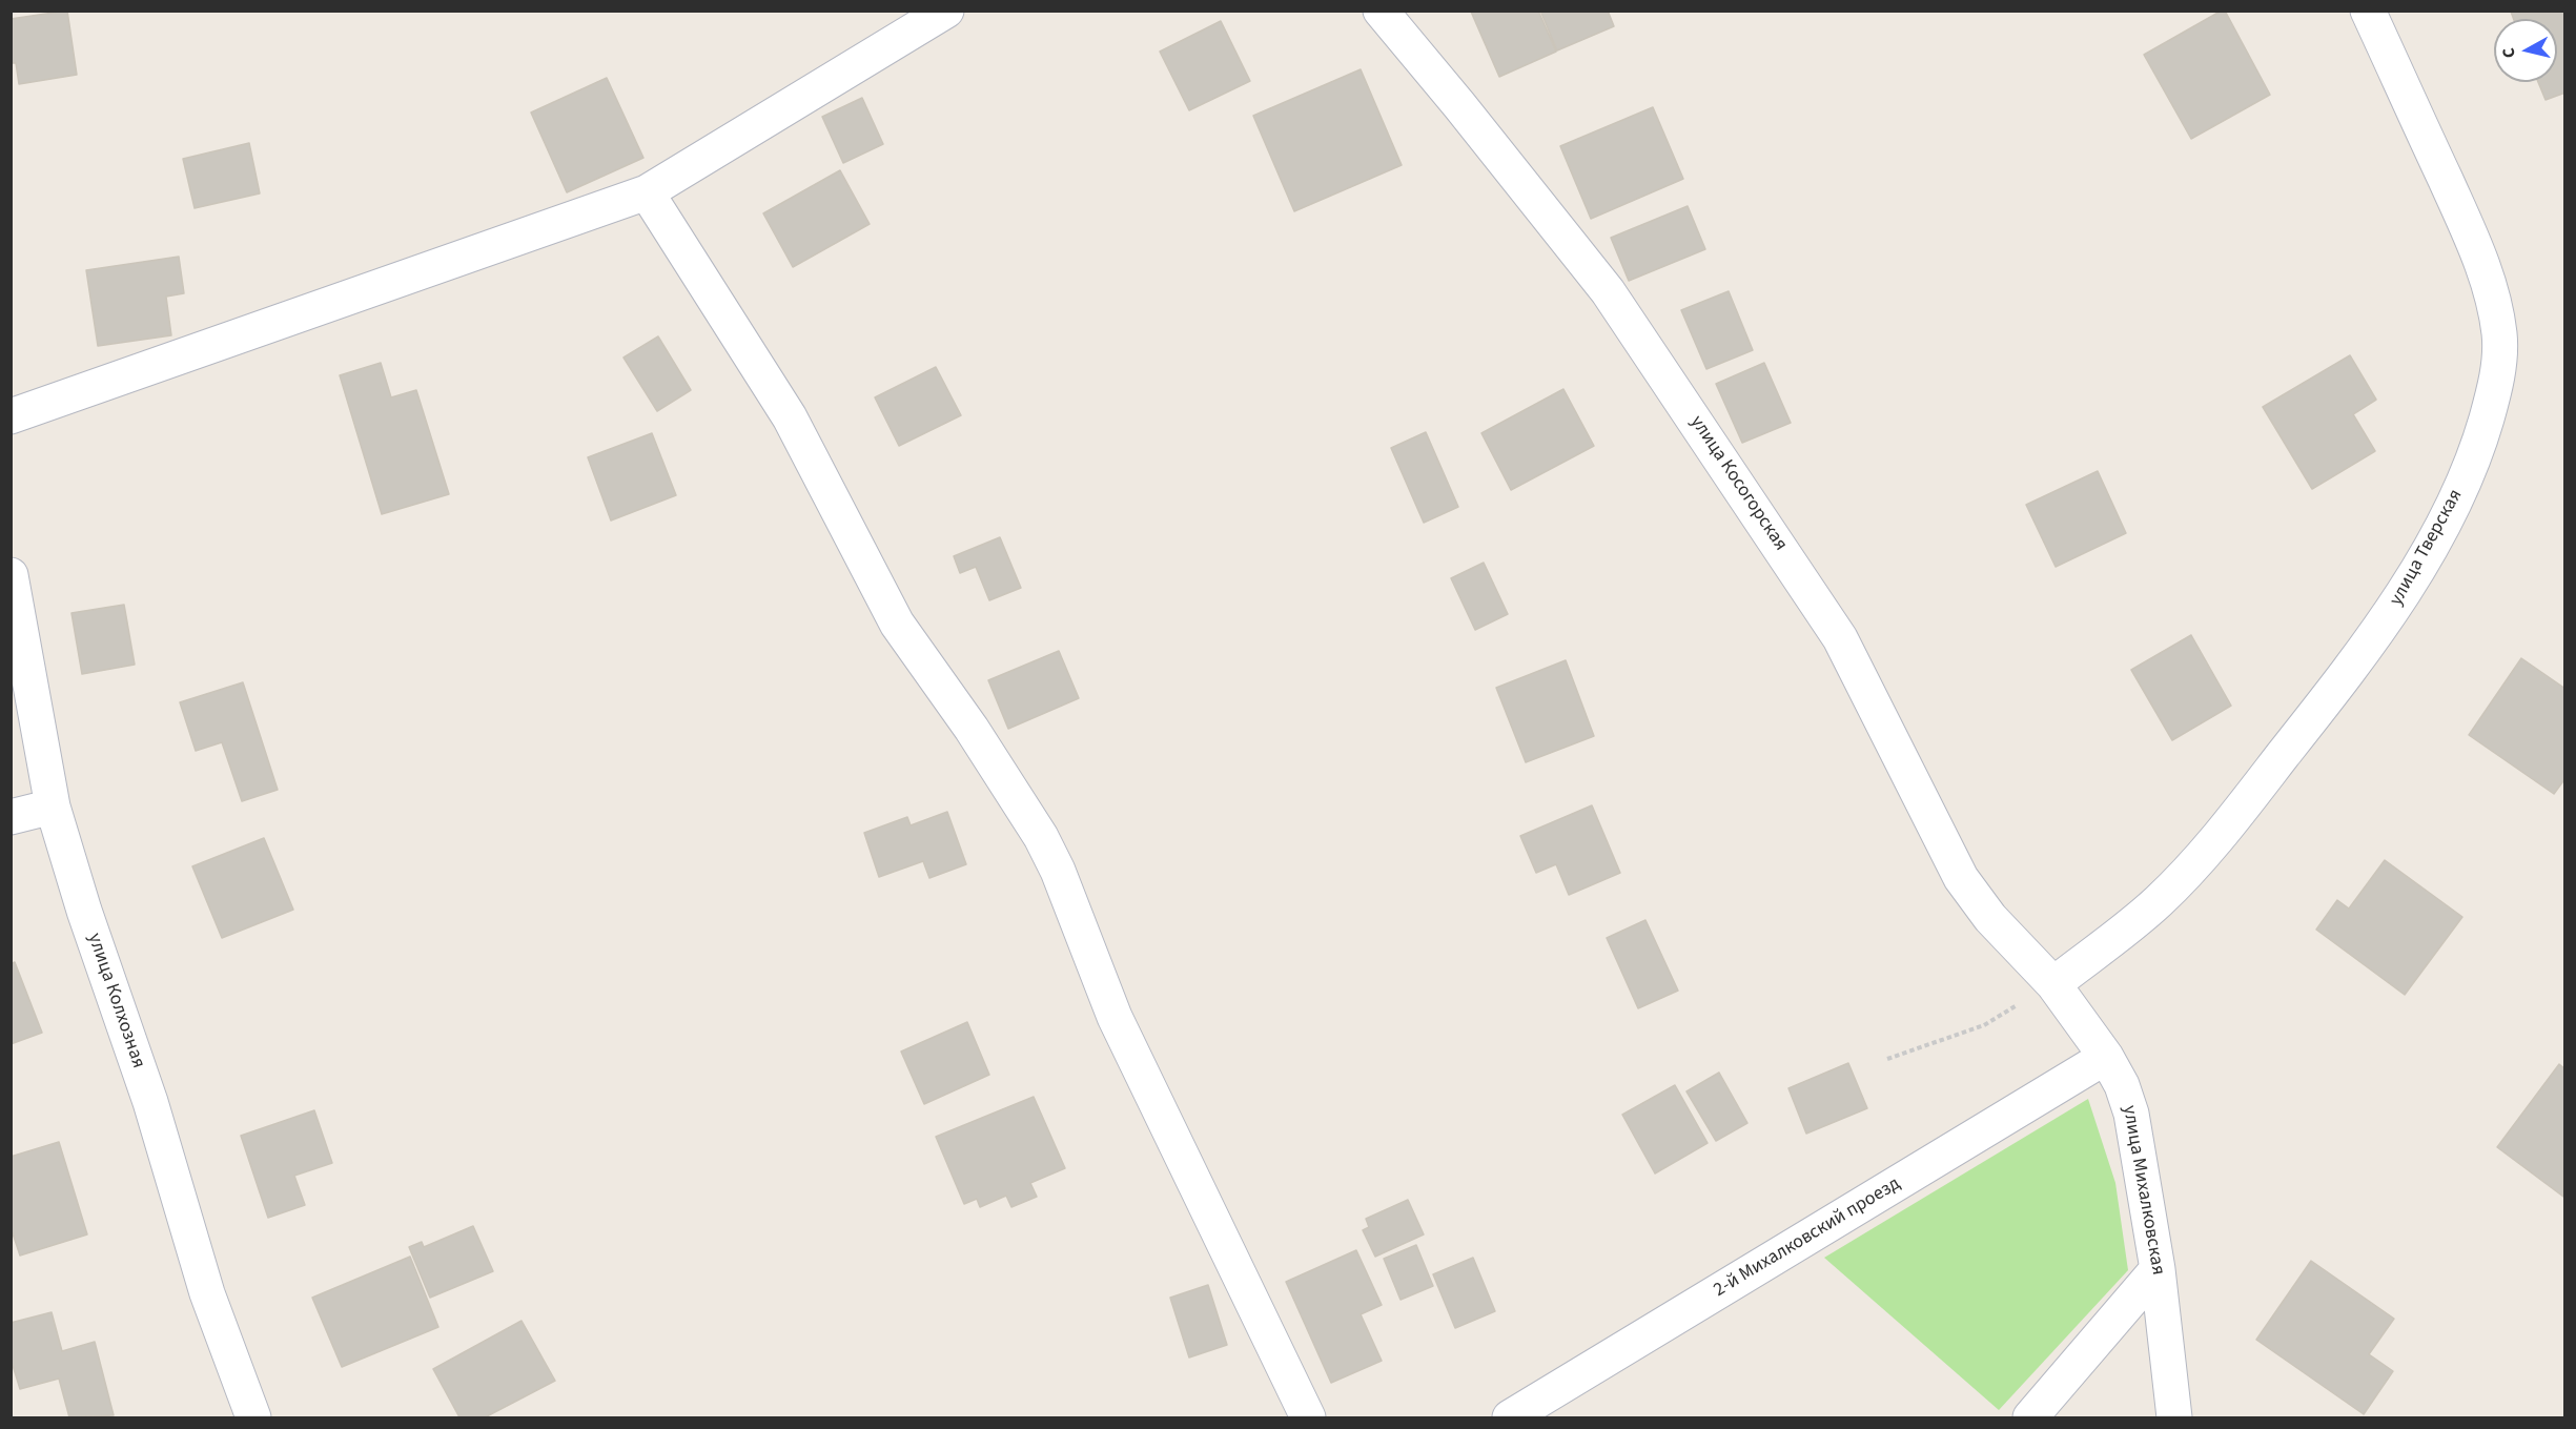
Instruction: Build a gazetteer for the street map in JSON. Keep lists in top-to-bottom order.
{
  "streets": {
    "street": [
      "улица Косогорская",
      "улица Тверская",
      "улица Колхозная",
      "улица Михалковская",
      "2-й Михалковский проезд"
    ]
  },
  "crossings": [
    ["улица Косогорская", "улица Тверская"],
    ["улица Косогорская", "улица Михалковская"],
    ["улица Тверская", "улица Михалковская"],
    ["улица Михалковская", "2-й Михалковский проезд"]
  ],
  "north": "left"
}
